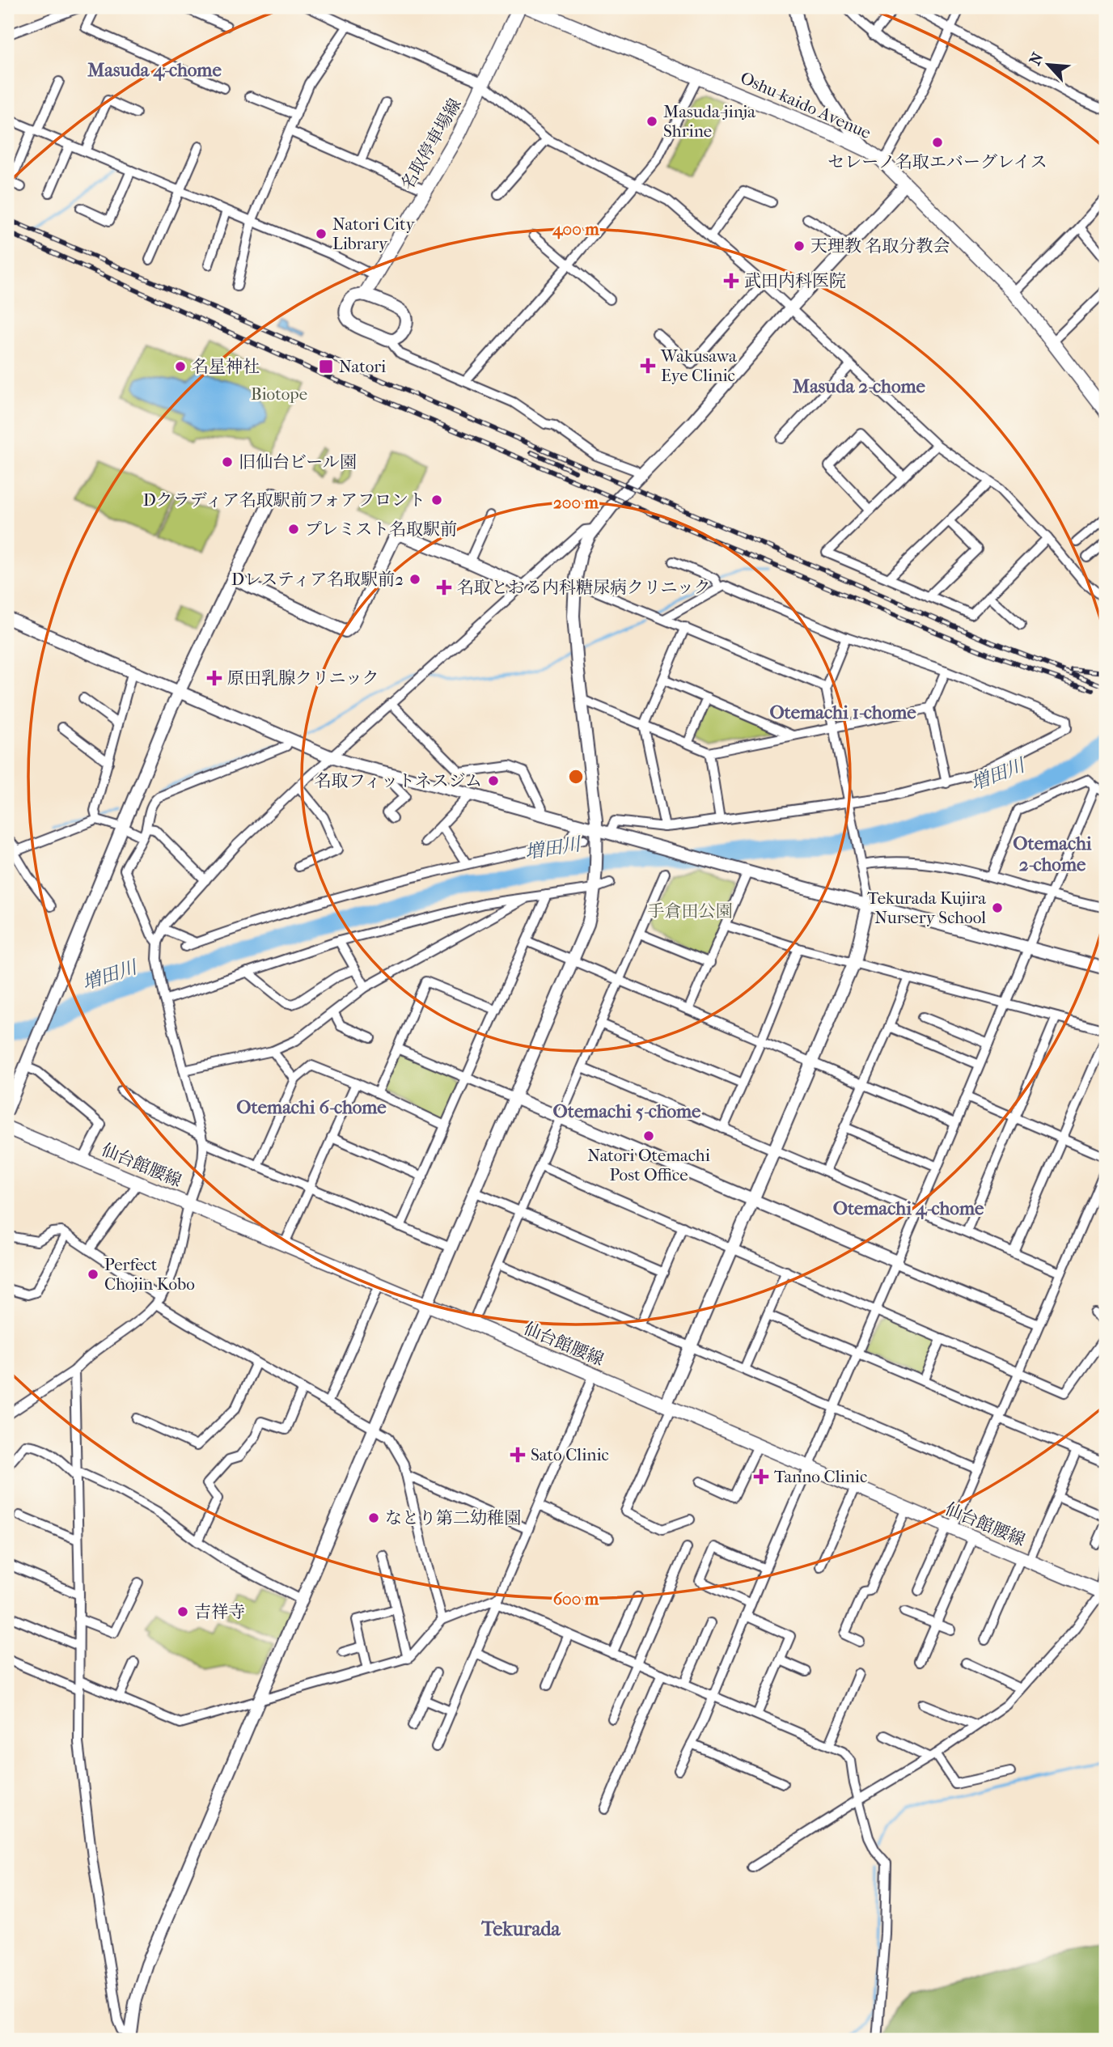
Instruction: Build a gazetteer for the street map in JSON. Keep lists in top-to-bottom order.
{
  "streets": {
    "main road": ["Oshu-kaido Avenue", "名取停車場線", "仙台館腰線"]
  },
  "districts": [
    "Masuda 4-chome",
    "Masuda 2-chome",
    "Otemachi 1-chome",
    "Otemachi 2-chome",
    "Otemachi 6-chome",
    "Otemachi 5-chome",
    "Otemachi 4-chome",
    "Tekurada"
  ],
  "water": ["増田川"],
  "parks": ["Biotope", "手倉田公園"],
  "places": {
    "other": [
      "Masuda-jinja Shrine",
      "セレーノ名取エバーグレイス",
      "Natori City Library",
      "天理教 名取分教会",
      "名星神社",
      "旧仙台ビール園",
      "Dクラディア名取駅前フォアフロント",
      "プレミスト名取駅前",
      "Dレスティア名取駅前2",
      "名取フィットネスジム",
      "Tekurada Kujira Nursery School",
      "Natori Otemachi Post Office",
      "Perfect Chojin Kobo",
      "なとり第二幼稚園",
      "吉祥寺"
    ],
    "health": [
      "武田内科医院",
      "Wakusawa Eye Clinic",
      "名取とおる内科糖尿病クリニック",
      "原田乳腺クリニック",
      "Sato Clinic",
      "Tanno Clinic"
    ],
    "transit": ["Natori"]
  },
  "north": "top left",
  "rings": ["400 m", "200 m", "600 m"]
}
